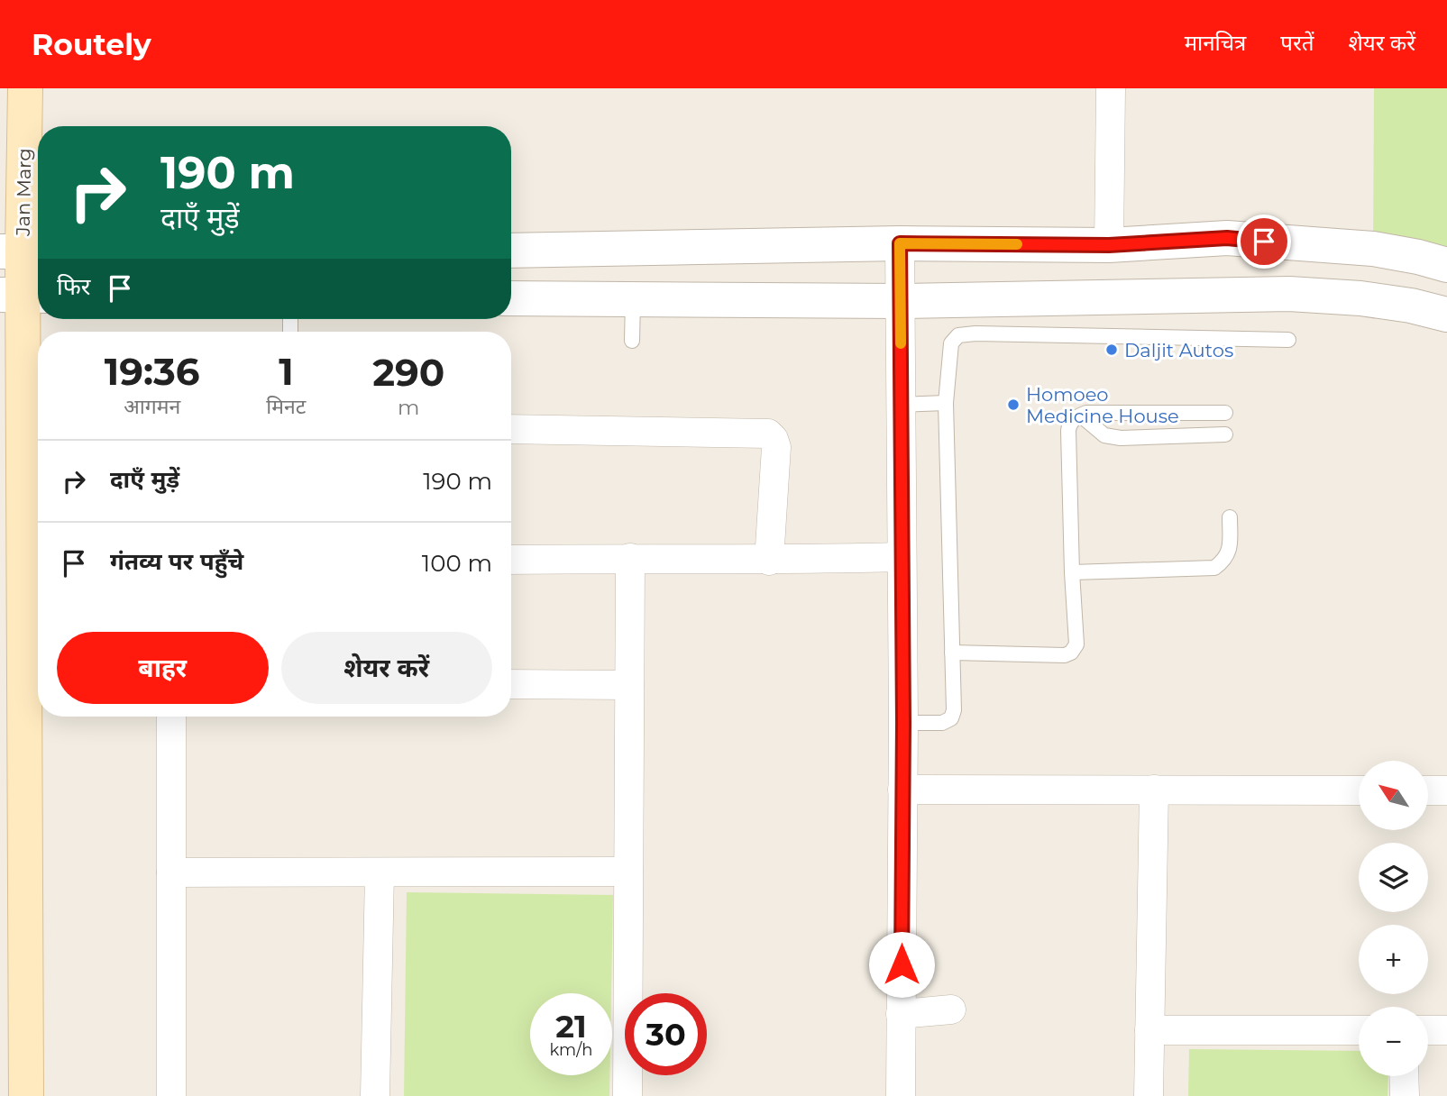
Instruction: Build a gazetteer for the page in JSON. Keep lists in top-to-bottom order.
{
  "streets": {
    "main road": ["Jan Marg"]
  },
  "places": ["Daljit Autos", "Homoeo Medicine House"],
  "north": "top left",
  "page": {
    "header": "Routely",
    "nav": ["मानचित्र", "परतें", "शेयर करें"],
    "turn": ["190 m", "दाएँ मुड़ें"],
    "then": "फिर",
    "eta": [
      "19:36",
      "आगमन",
      "1",
      "मिनट",
      "290",
      "m"
    ],
    "list": [
      {
        "name": "दाएँ मुड़ें",
        "value": "190 m"
      },
      {
        "name": "गंतव्य पर पहुँचे",
        "value": "100 m"
      }
    ],
    "buttons": ["बाहर", "शेयर करें"],
    "map_buttons": ["+", "−"],
    "speed": "21 km/h",
    "limit": "30"
  }
}
